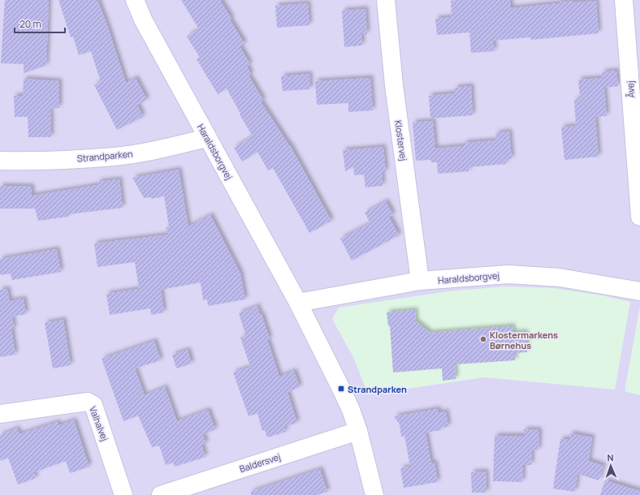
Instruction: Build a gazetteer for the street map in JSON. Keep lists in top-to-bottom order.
{
  "streets": {
    "street": [
      "Åvej",
      "Klostervej",
      "Haraldsborgvej",
      "Strandparken",
      "Valhalvej",
      "Baldersvej"
    ]
  },
  "crossings": [
    ["Klostervej", "Haraldsborgvej"],
    ["Haraldsborgvej", "Strandparken"],
    ["Haraldsborgvej", "Baldersvej"]
  ],
  "places": {
    "other": ["Klostermarkens Børnehus"],
    "transit": ["Strandparken"]
  },
  "scale_bar": "20 m",
  "north": "top"
}
